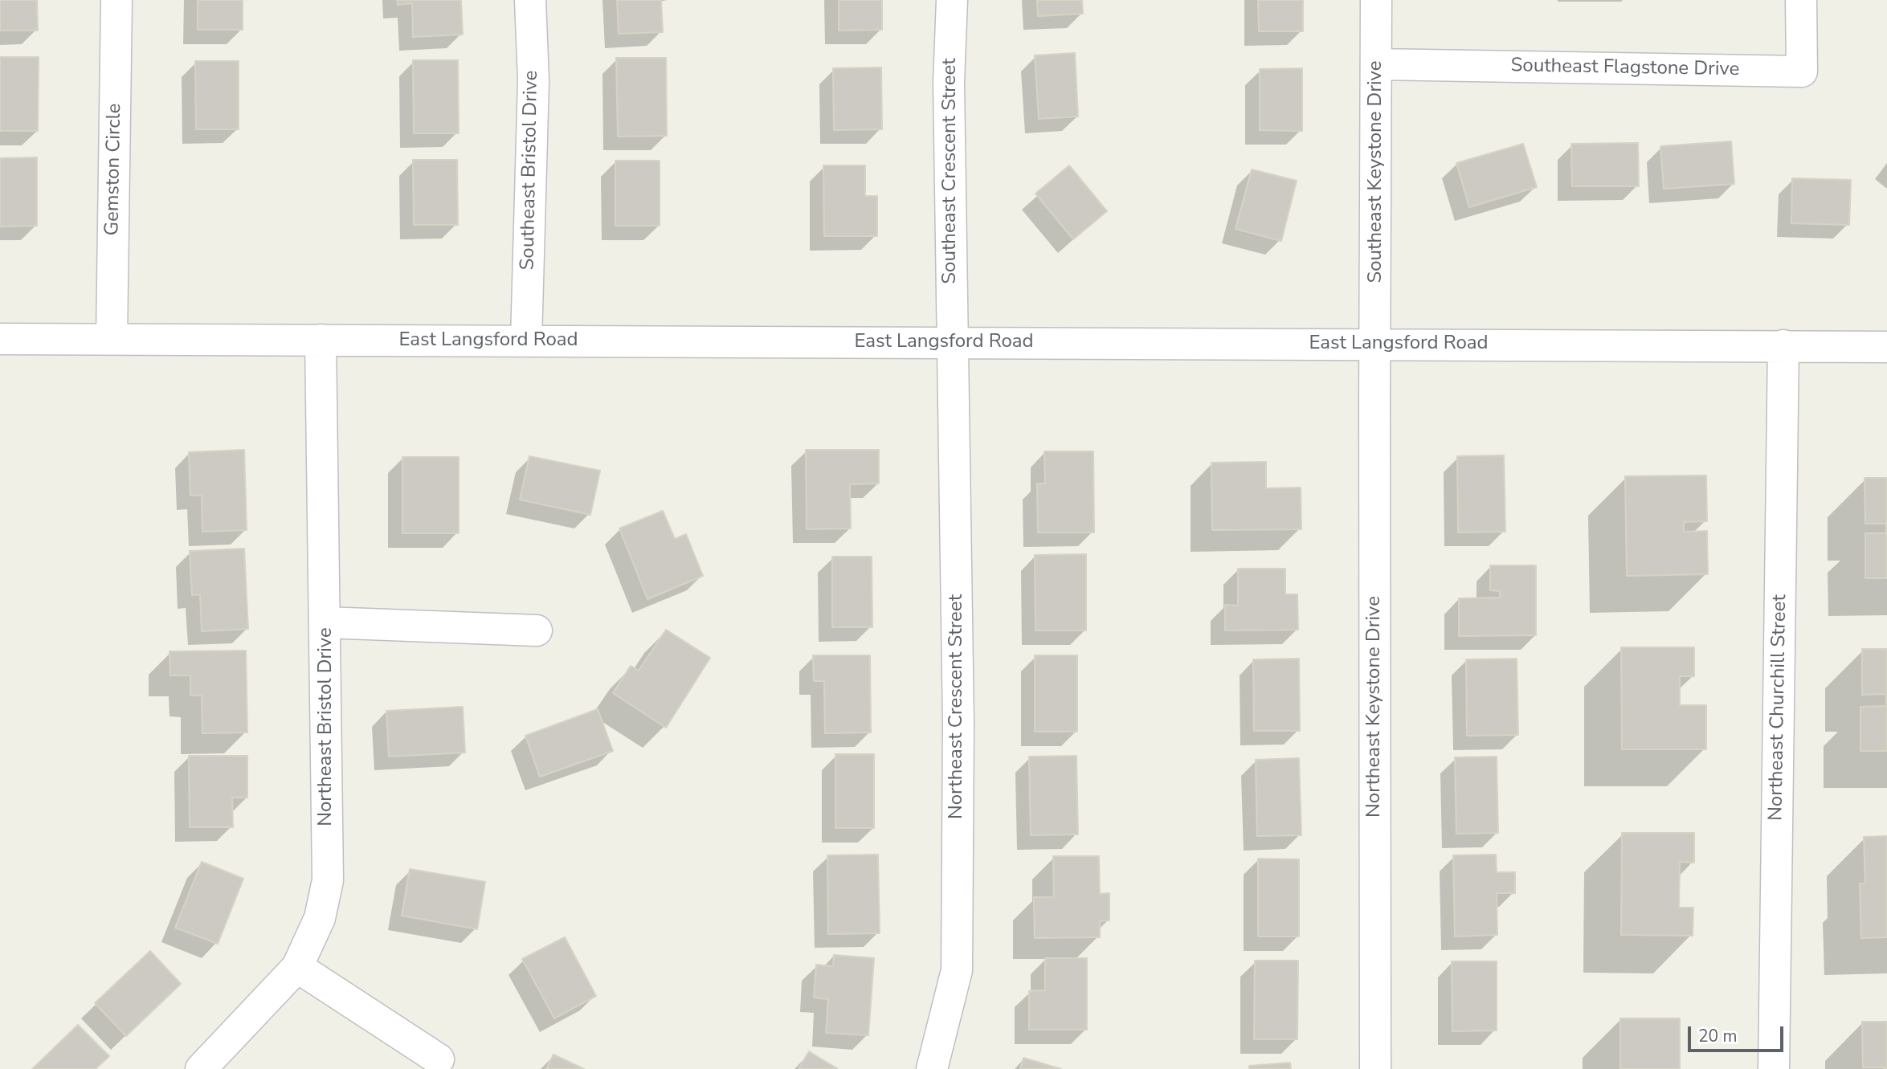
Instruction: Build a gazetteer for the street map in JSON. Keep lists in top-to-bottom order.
{
  "streets": {
    "street": [
      "Southeast Flagstone Drive",
      "Gemston Circle",
      "Southeast Bristol Drive",
      "Southeast Crescent Street",
      "Southeast Keystone Drive",
      "East Langsford Road",
      "Northeast Crescent Street",
      "Northeast Keystone Drive",
      "Northeast Churchill Street",
      "Northeast Bristol Drive"
    ]
  },
  "crossings": [
    ["Southeast Flagstone Drive", "Southeast Keystone Drive"],
    ["Gemston Circle", "East Langsford Road"],
    ["Southeast Bristol Drive", "East Langsford Road"],
    ["Southeast Crescent Street", "East Langsford Road"],
    ["Southeast Crescent Street", "Northeast Crescent Street"],
    ["Southeast Keystone Drive", "East Langsford Road"],
    ["Southeast Keystone Drive", "Northeast Keystone Drive"],
    ["East Langsford Road", "Northeast Crescent Street"],
    ["East Langsford Road", "Northeast Keystone Drive"],
    ["East Langsford Road", "Northeast Churchill Street"],
    ["East Langsford Road", "Northeast Bristol Drive"]
  ],
  "scale_bar": "20 m"
}
